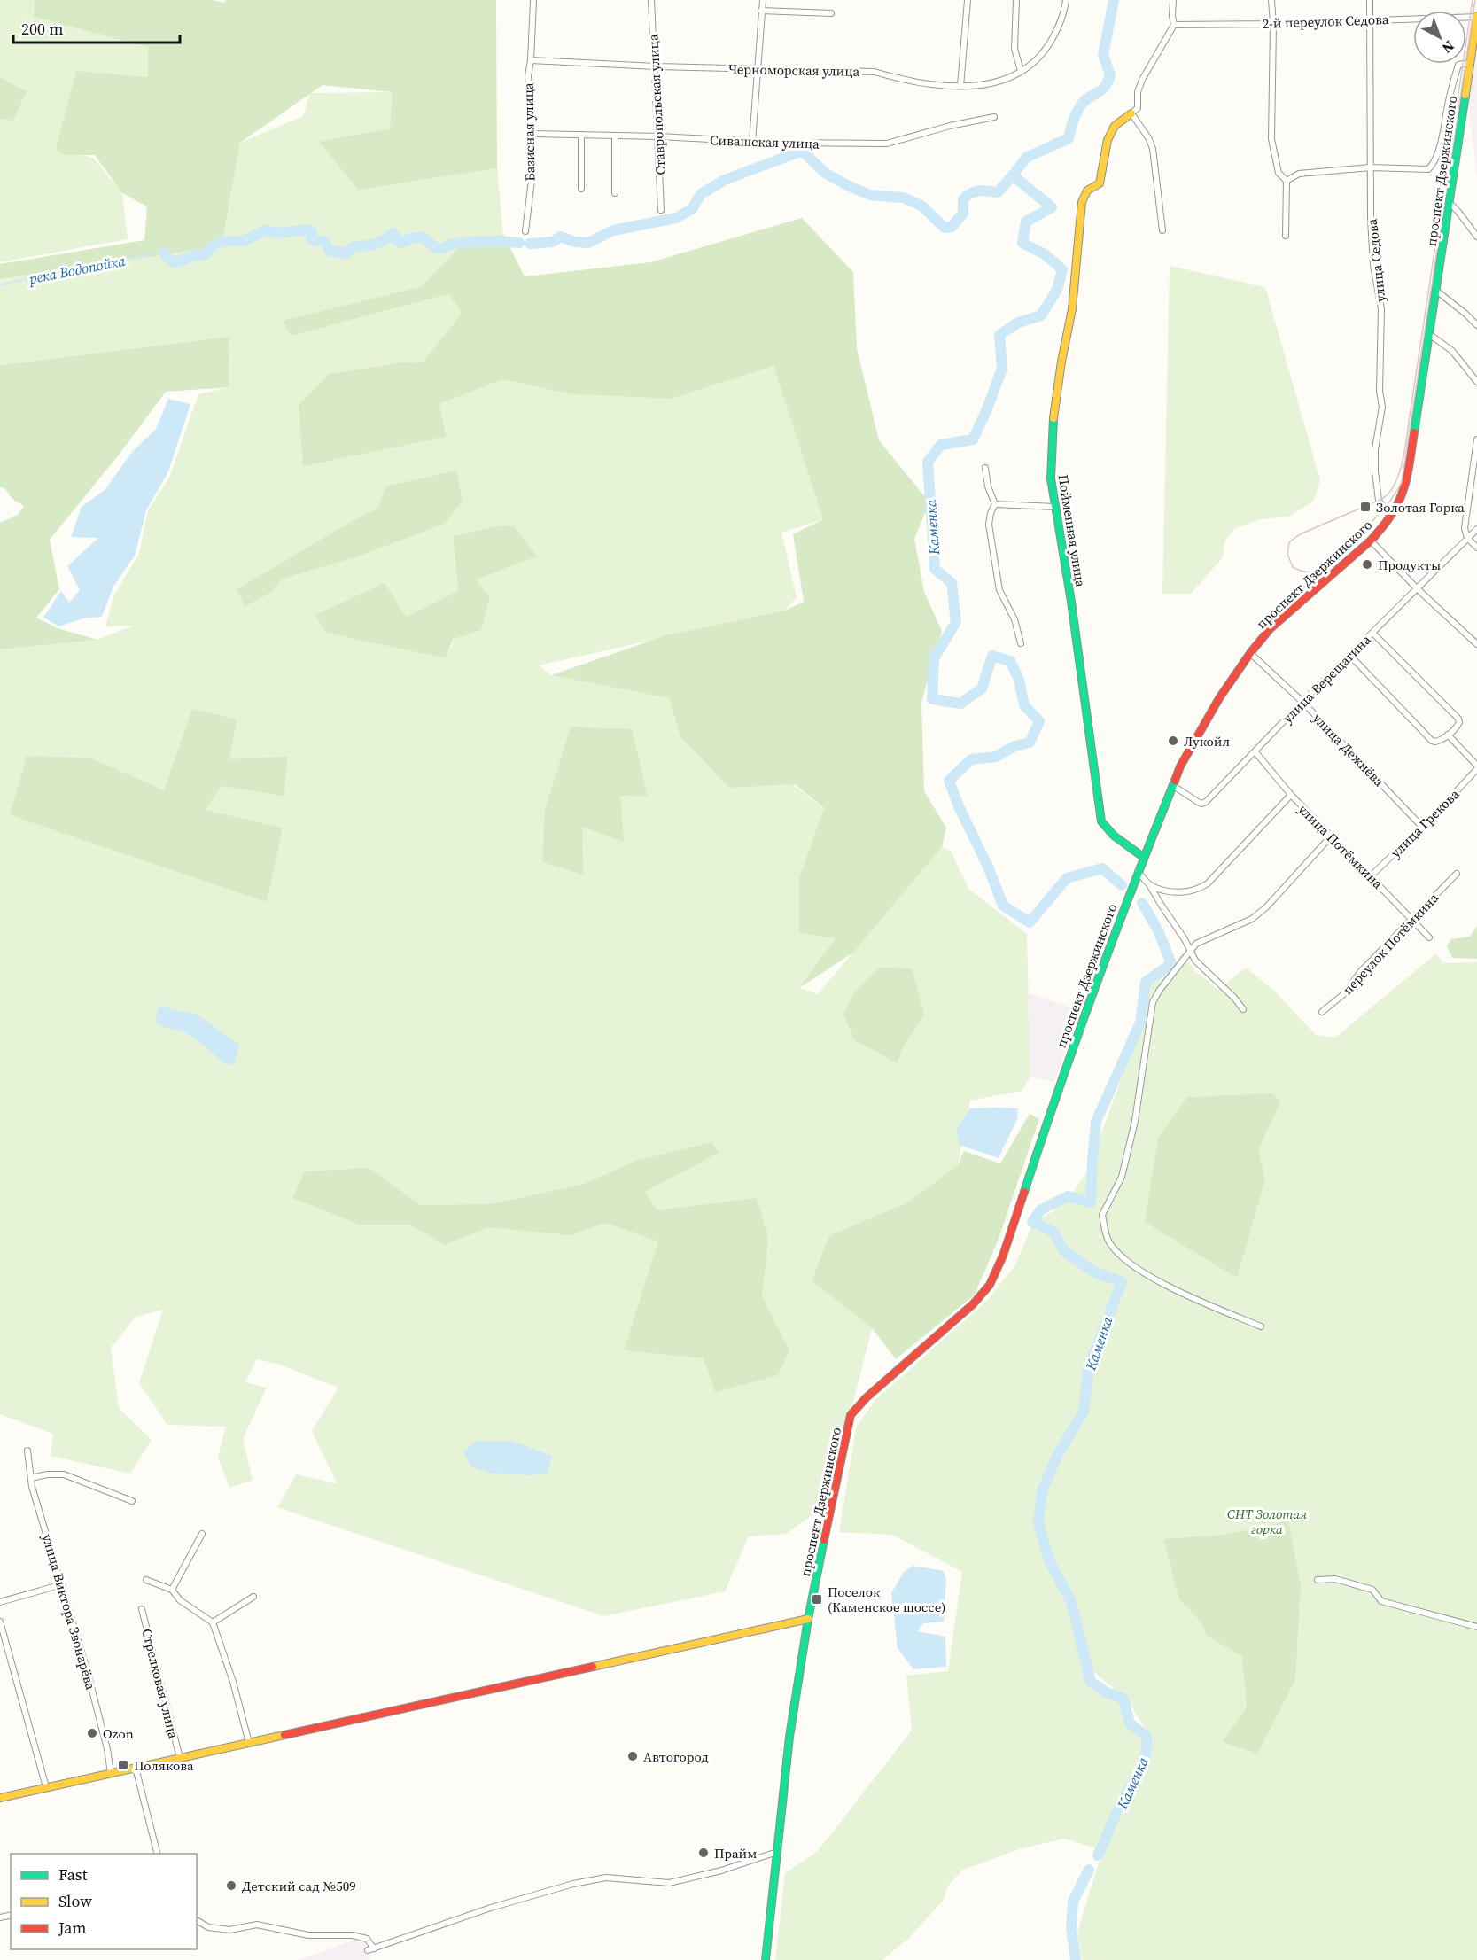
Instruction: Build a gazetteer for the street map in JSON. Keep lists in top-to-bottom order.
{
  "streets": {
    "street": [
      "2-й переулок Седова",
      "Черноморская улица",
      "Ставропольская улица",
      "Базисная улица",
      "Сивашская улица",
      "проспект Дзержинского",
      "улица Седова",
      "Пойменная улица",
      "улица Верещагина",
      "улица Дежнёва",
      "улица Грекова",
      "улица Потёмкина",
      "переулок Потёмкина",
      "улица Виктора Звонарёва",
      "Стрелковая улица"
    ]
  },
  "crossings": [
    ["2-й переулок Седова", "проспект Дзержинского"],
    ["2-й переулок Седова", "улица Седова"],
    ["Черноморская улица", "Ставропольская улица"],
    ["Черноморская улица", "Базисная улица"],
    ["Ставропольская улица", "Сивашская улица"],
    ["Базисная улица", "Сивашская улица"],
    ["проспект Дзержинского", "улица Седова"],
    ["проспект Дзержинского", "Пойменная улица"],
    ["проспект Дзержинского", "улица Верещагина"],
    ["проспект Дзержинского", "улица Дежнёва"],
    ["улица Верещагина", "улица Дежнёва"],
    ["улица Верещагина", "улица Потёмкина"],
    ["улица Дежнёва", "улица Грекова"],
    ["улица Грекова", "улица Потёмкина"],
    ["улица Потёмкина", "переулок Потёмкина"]
  ],
  "water": ["река Водопойка", "Каменка"],
  "parks": ["СНТ Золотая горка"],
  "places": {
    "transit": ["Золотая Горка", "Поселок (Каменское шоссе)", "Полякова"],
    "other": [
      "Продукты",
      "Лукойл",
      "Ozon",
      "Автогород",
      "Прайм",
      "Детский сад №509"
    ]
  },
  "legend": ["Fast", "Slow", "Jam"],
  "scale_bar": "200 m",
  "north": "bottom right"
}
